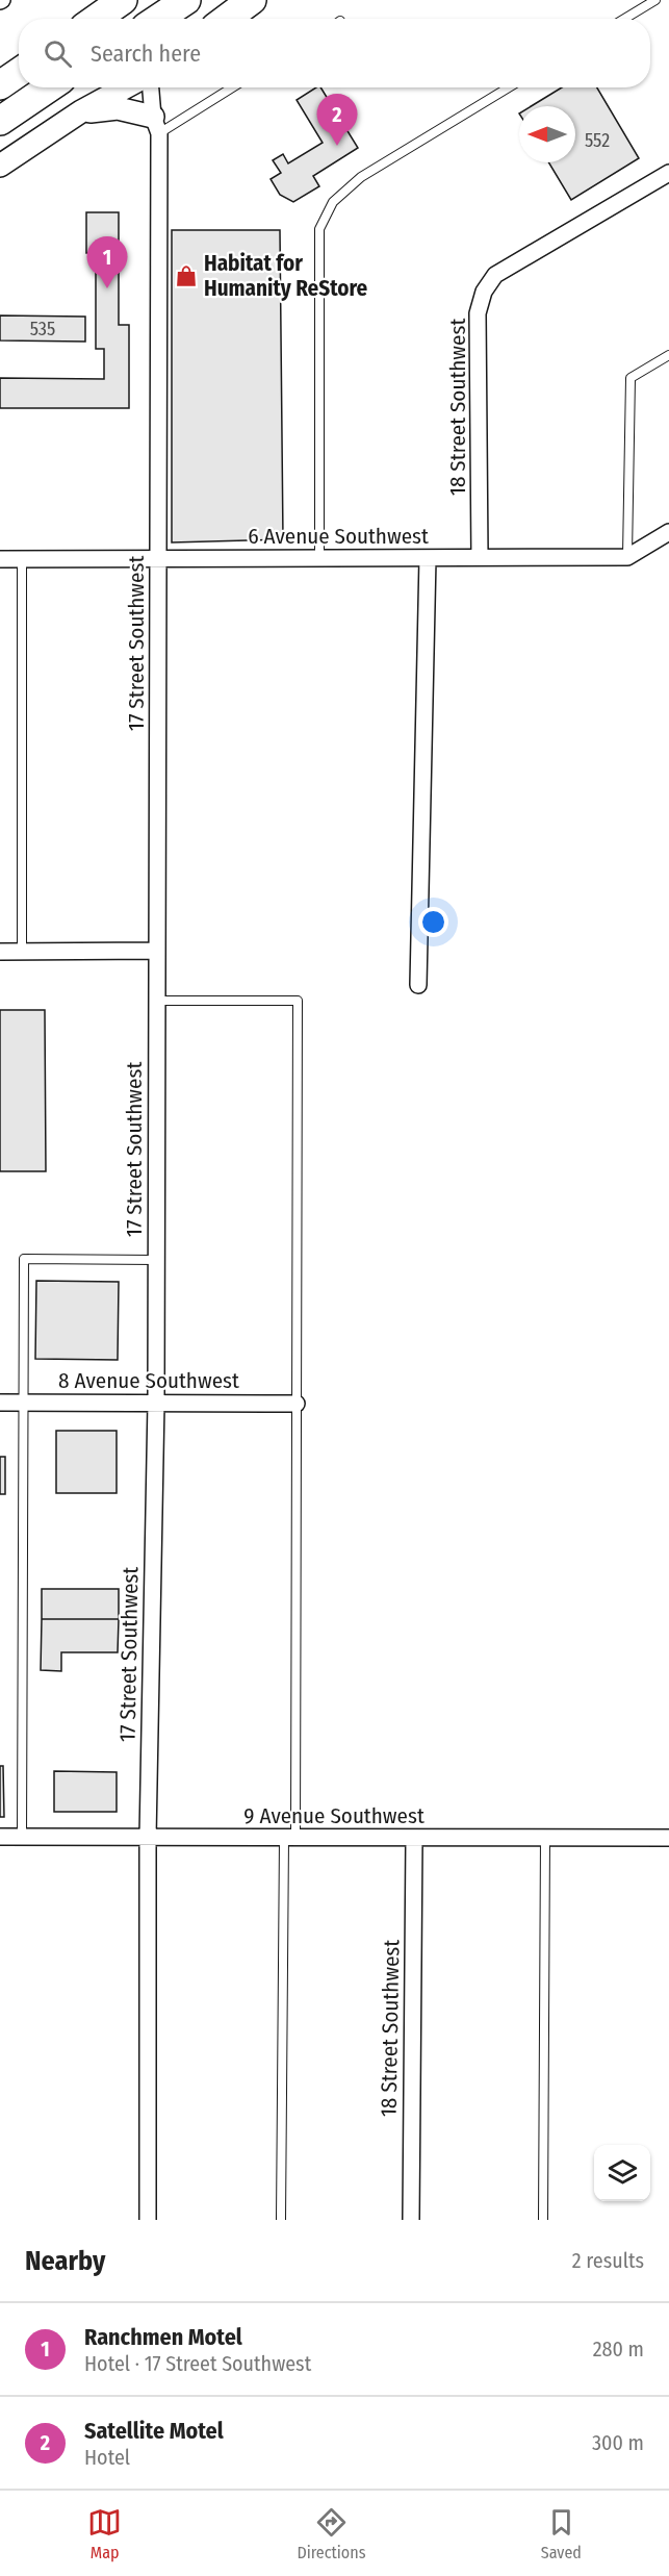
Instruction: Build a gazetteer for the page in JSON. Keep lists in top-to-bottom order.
{
  "streets": {
    "street": [
      "18 Street Southwest",
      "6 Avenue Southwest",
      "17 Street Southwest",
      "8 Avenue Southwest",
      "9 Avenue Southwest"
    ]
  },
  "crossings": [
    ["18 Street Southwest", "6 Avenue Southwest"],
    ["18 Street Southwest", "9 Avenue Southwest"],
    ["6 Avenue Southwest", "17 Street Southwest"],
    ["17 Street Southwest", "8 Avenue Southwest"],
    ["17 Street Southwest", "9 Avenue Southwest"]
  ],
  "places": {
    "shop": ["Habitat for Humanity ReStore"]
  },
  "house_numbers": ["552", "535"],
  "north": "left",
  "page": {
    "search": "Search here",
    "pins": ["2", "1"],
    "heading": ["Nearby", "2 results"],
    "list": [
      {
        "mark": "1",
        "name": "Ranchmen Motel",
        "note": "Hotel · 17 Street Southwest",
        "value": "280 m"
      },
      {
        "mark": "2",
        "name": "Satellite Motel",
        "note": "Hotel",
        "value": "300 m"
      }
    ],
    "nav": ["Map", "Directions", "Saved"]
  }
}
